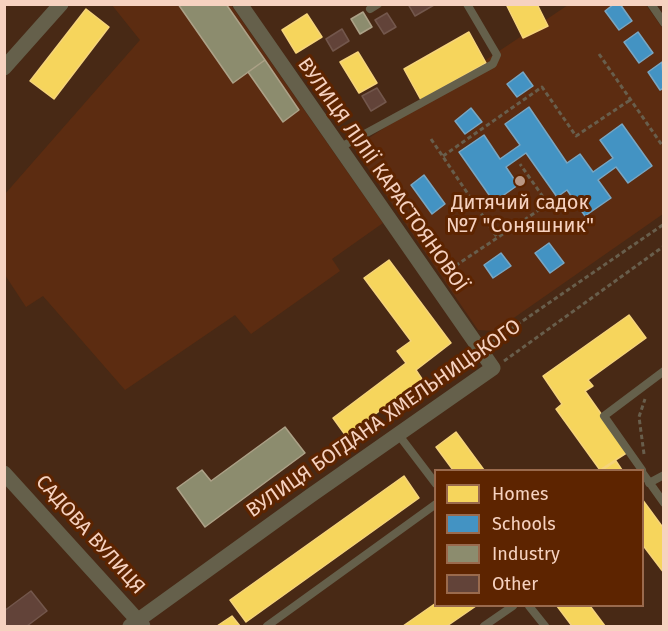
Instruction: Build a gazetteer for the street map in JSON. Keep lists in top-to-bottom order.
{
  "streets": {
    "street": ["ВУЛИЦЯ ЛІЛІЇ КАРАСТОЯНОВОЇ", "ВУЛИЦЯ БОГДАНА ХМЕЛЬНИЦЬКОГО", "САДОВА ВУЛИЦЯ"]
  },
  "crossings": [
    ["ВУЛИЦЯ ЛІЛІЇ КАРАСТОЯНОВОЇ", "ВУЛИЦЯ БОГДАНА ХМЕЛЬНИЦЬКОГО"],
    ["ВУЛИЦЯ БОГДАНА ХМЕЛЬНИЦЬКОГО", "САДОВА ВУЛИЦЯ"]
  ],
  "places": ["Дитячий садок №7 \"Соняшник\""],
  "legend": [
    "Homes",
    "Schools",
    "Industry",
    "Other"
  ]
}
